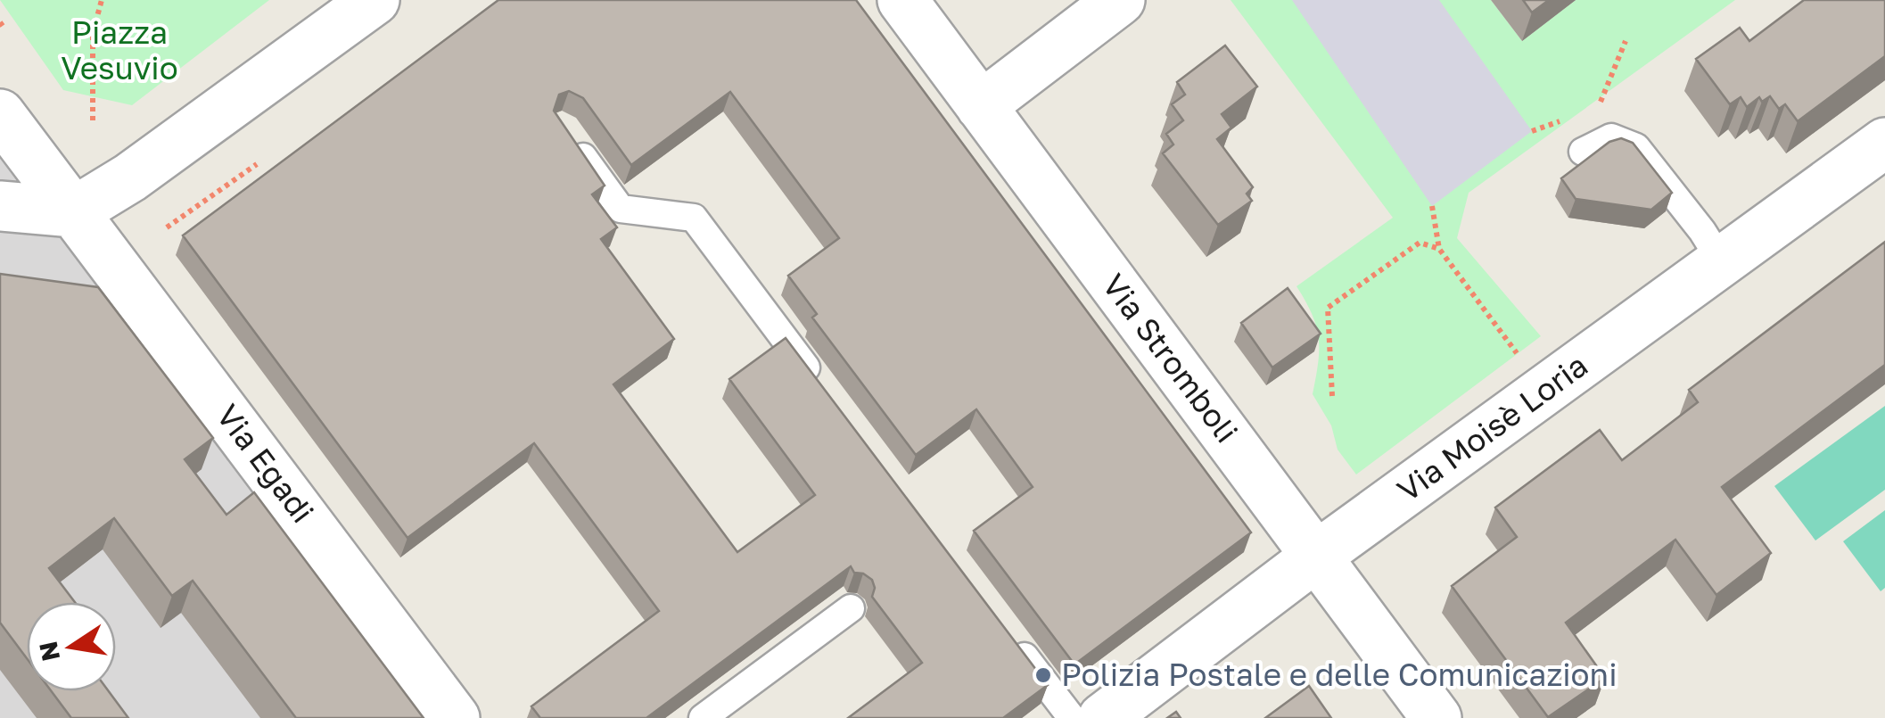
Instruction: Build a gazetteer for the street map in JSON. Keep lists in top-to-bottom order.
{
  "streets": {
    "street": ["Via Stromboli", "Via Moisè Loria", "Via Egadi"]
  },
  "crossings": [
    ["Via Stromboli", "Via Moisè Loria"]
  ],
  "parks": ["Piazza Vesuvio"],
  "places": ["Polizia Postale e delle Comunicazioni"],
  "north": "left"
}
